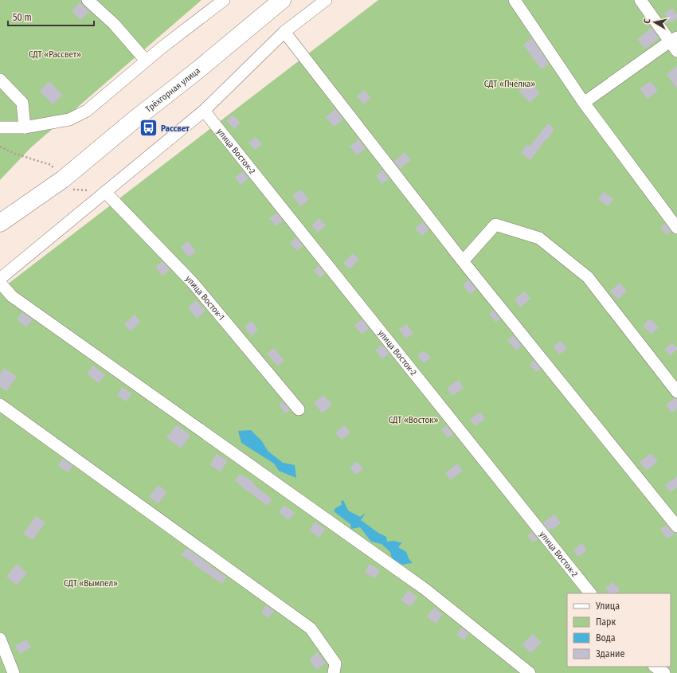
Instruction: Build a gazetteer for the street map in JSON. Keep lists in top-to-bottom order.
{
  "streets": {
    "highway": ["Трёхгорная улица"],
    "street": ["улица Восток-2", "улица Восток-1"]
  },
  "parks": [
    "СДТ «Рассвет»",
    "СДТ «Пчёлка»",
    "СДТ «Восток»",
    "СДТ «Вымпел»"
  ],
  "places": {
    "bus stop": ["Рассвет"]
  },
  "legend": [
    "Улица",
    "Парк",
    "Вода",
    "Здание"
  ],
  "scale_bar": "50 m",
  "north": "left"
}
